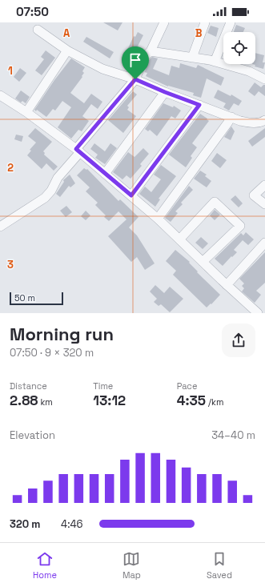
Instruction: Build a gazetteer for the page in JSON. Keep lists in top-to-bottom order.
{
  "scale_bar": "50 m",
  "page": {
    "status": "07:50",
    "scale": "50 m",
    "heading": ["Morning run", "07:50 · 9 × 320 m"],
    "stats": [
      ["Distance", "2.88 km"],
      ["Time", "13:12"],
      ["Pace", "4:35 /km"]
    ],
    "chart": ["Elevation", "34–40 m"],
    "list": [
      {
        "name": "320 m",
        "note": "4:46"
      }
    ],
    "tabs": ["Home", "Map", "Saved"]
  },
  "grid": {
    "columns": ["A", "B"],
    "rows": ["1", "2", "3"]
  }
}
